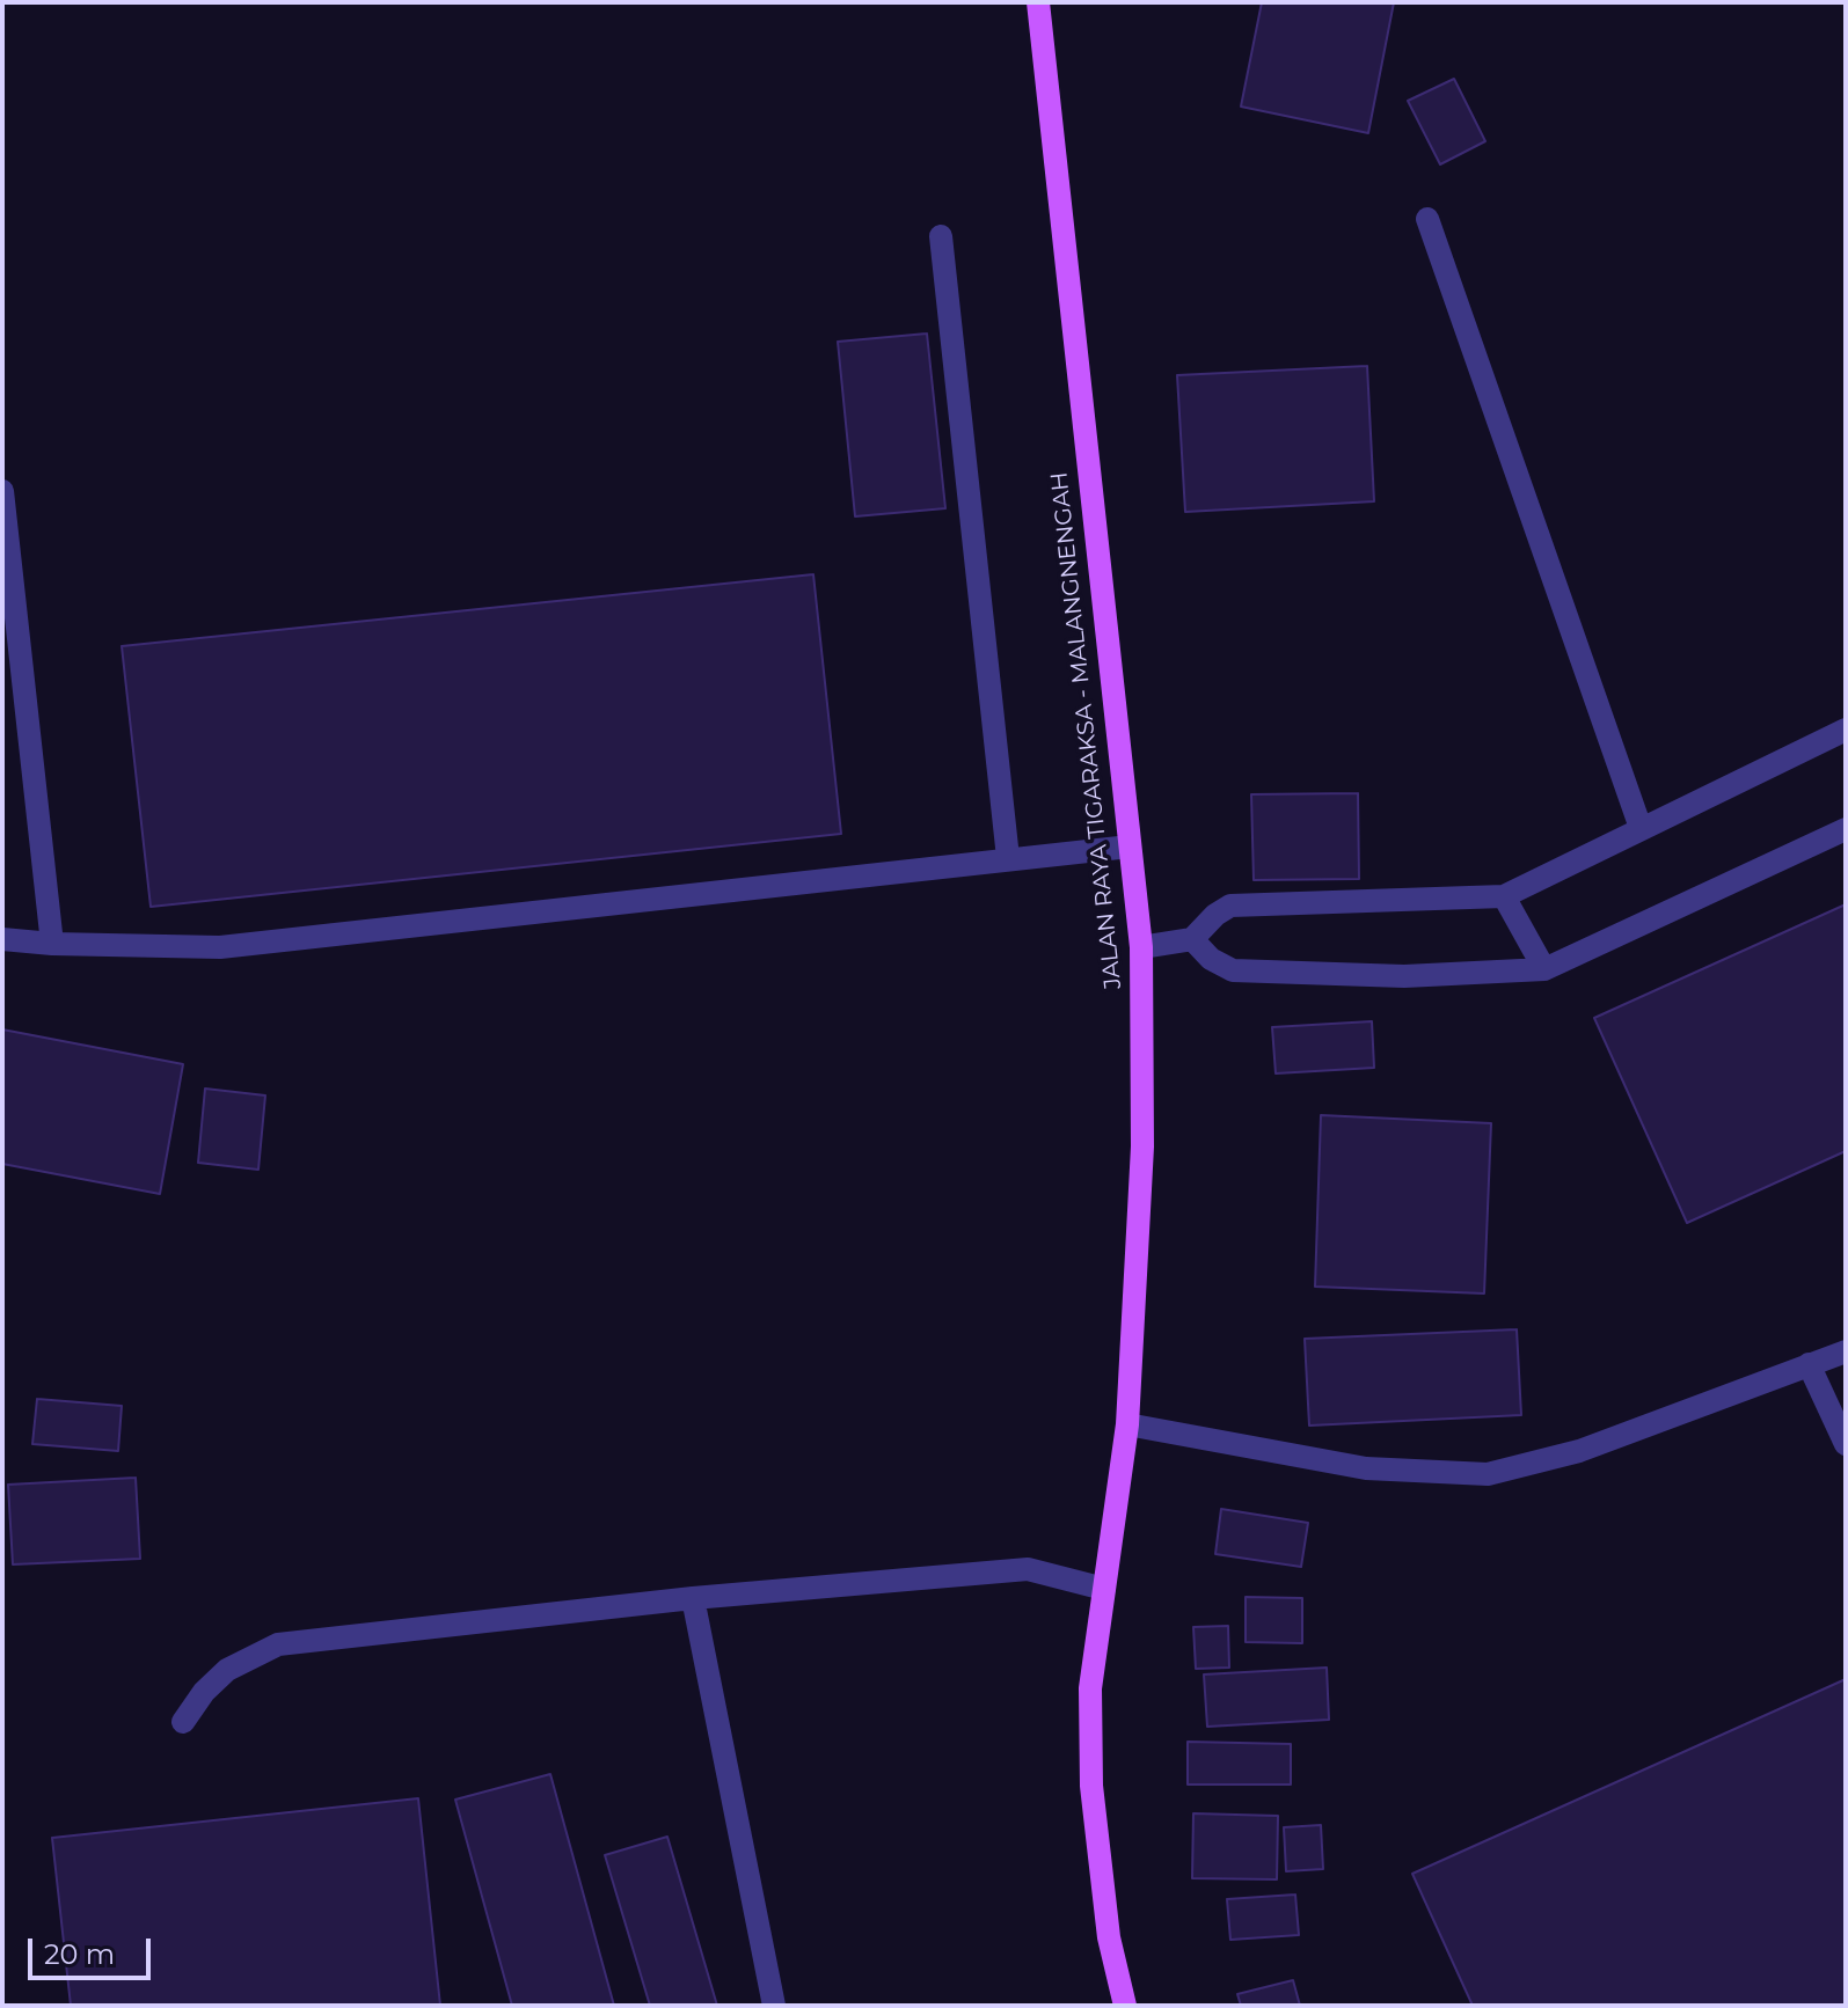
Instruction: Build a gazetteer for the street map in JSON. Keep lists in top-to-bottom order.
{
  "streets": {
    "main road": ["JALAN RAYA TIGARAKSA - MALANGNENGAH"]
  },
  "scale_bar": "20 m"
}
